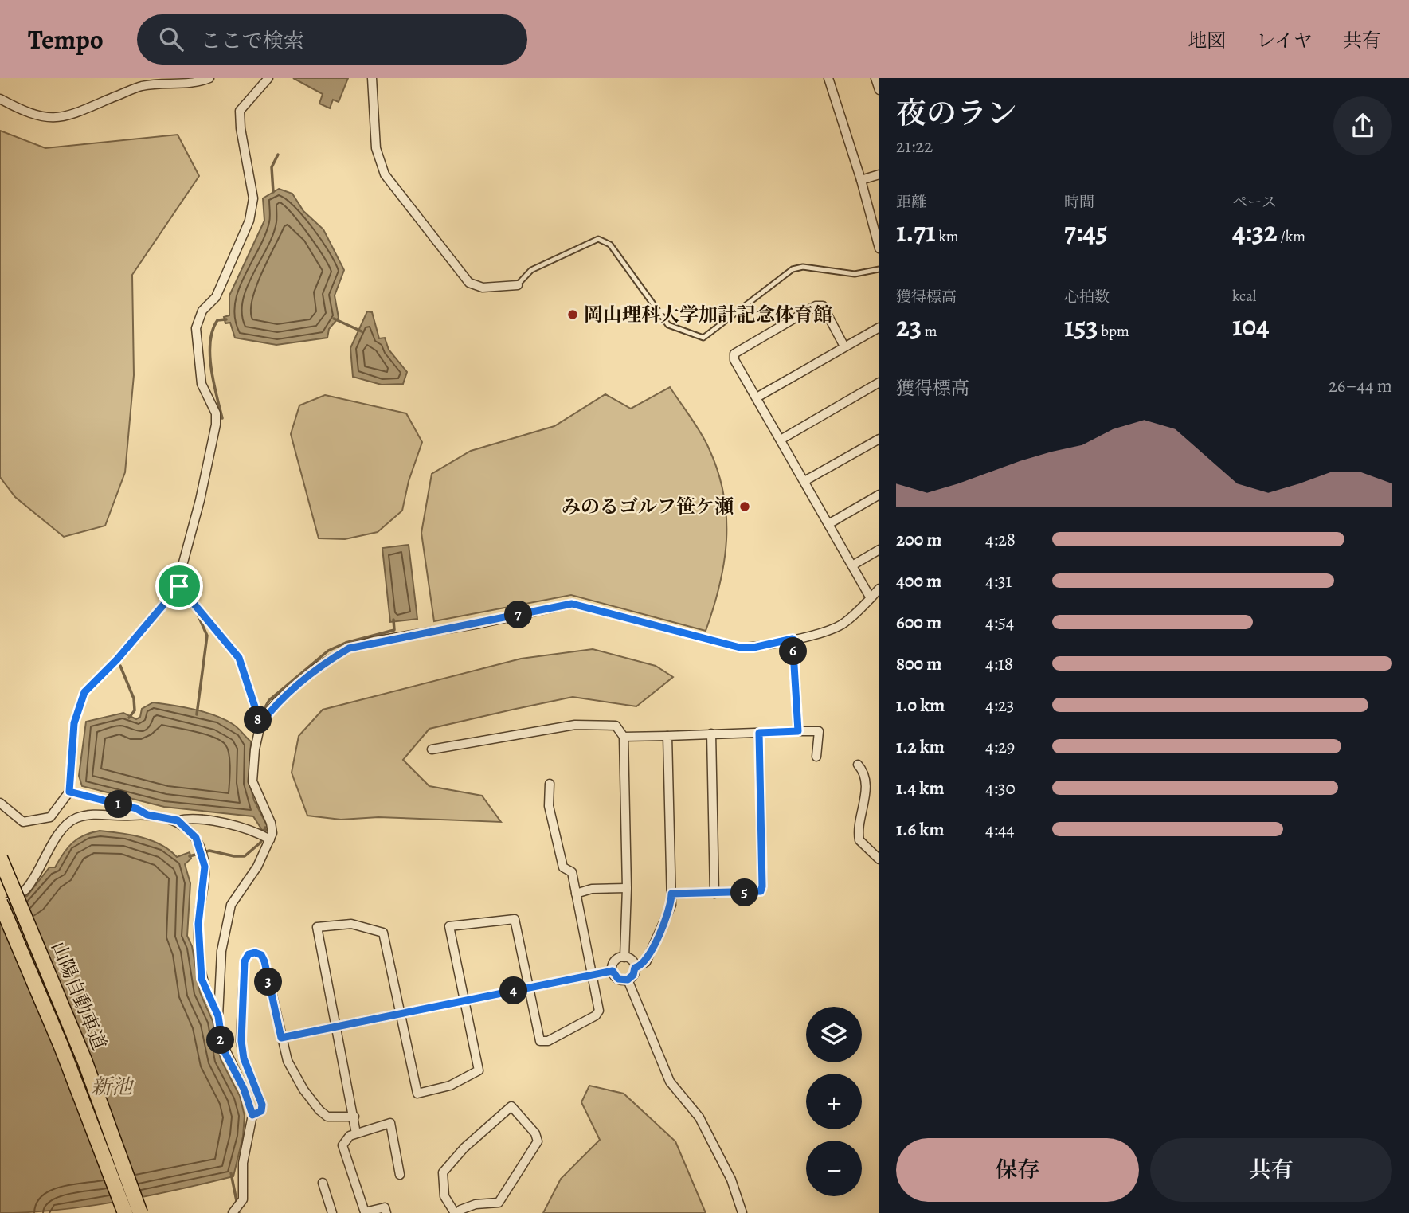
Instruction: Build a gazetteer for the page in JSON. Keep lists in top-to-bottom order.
{
  "streets": {
    "highway": ["山陽自動車道"]
  },
  "water": ["新池"],
  "places": ["岡山理科大学加計記念体育館", "みのるゴルフ笹ケ瀬"],
  "page": {
    "header": "Tempo",
    "search": "ここで検索",
    "nav": ["地図", "レイヤ", "共有"],
    "heading": ["夜のラン", "21:22"],
    "stats": [
      ["距離", "1.71 km"],
      ["時間", "7:45"],
      ["ペース", "4:32 /km"],
      ["獲得標高", "23 m"],
      ["心拍数", "153 bpm"],
      ["kcal", "104"]
    ],
    "chart": ["獲得標高", "26–44 m"],
    "list": [
      {
        "name": "200 m",
        "note": "4:28"
      },
      {
        "name": "400 m",
        "note": "4:31"
      },
      {
        "name": "600 m",
        "note": "4:54"
      },
      {
        "name": "800 m",
        "note": "4:18"
      },
      {
        "name": "1.0 km",
        "note": "4:23"
      },
      {
        "name": "1.2 km",
        "note": "4:29"
      },
      {
        "name": "1.4 km",
        "note": "4:30"
      },
      {
        "name": "1.6 km",
        "note": "4:44"
      }
    ],
    "pins": [
      "7",
      "6",
      "8",
      "1",
      "5",
      "3",
      "4",
      "2"
    ],
    "map_buttons": ["+", "−"],
    "buttons": ["保存", "共有"]
  }
}
